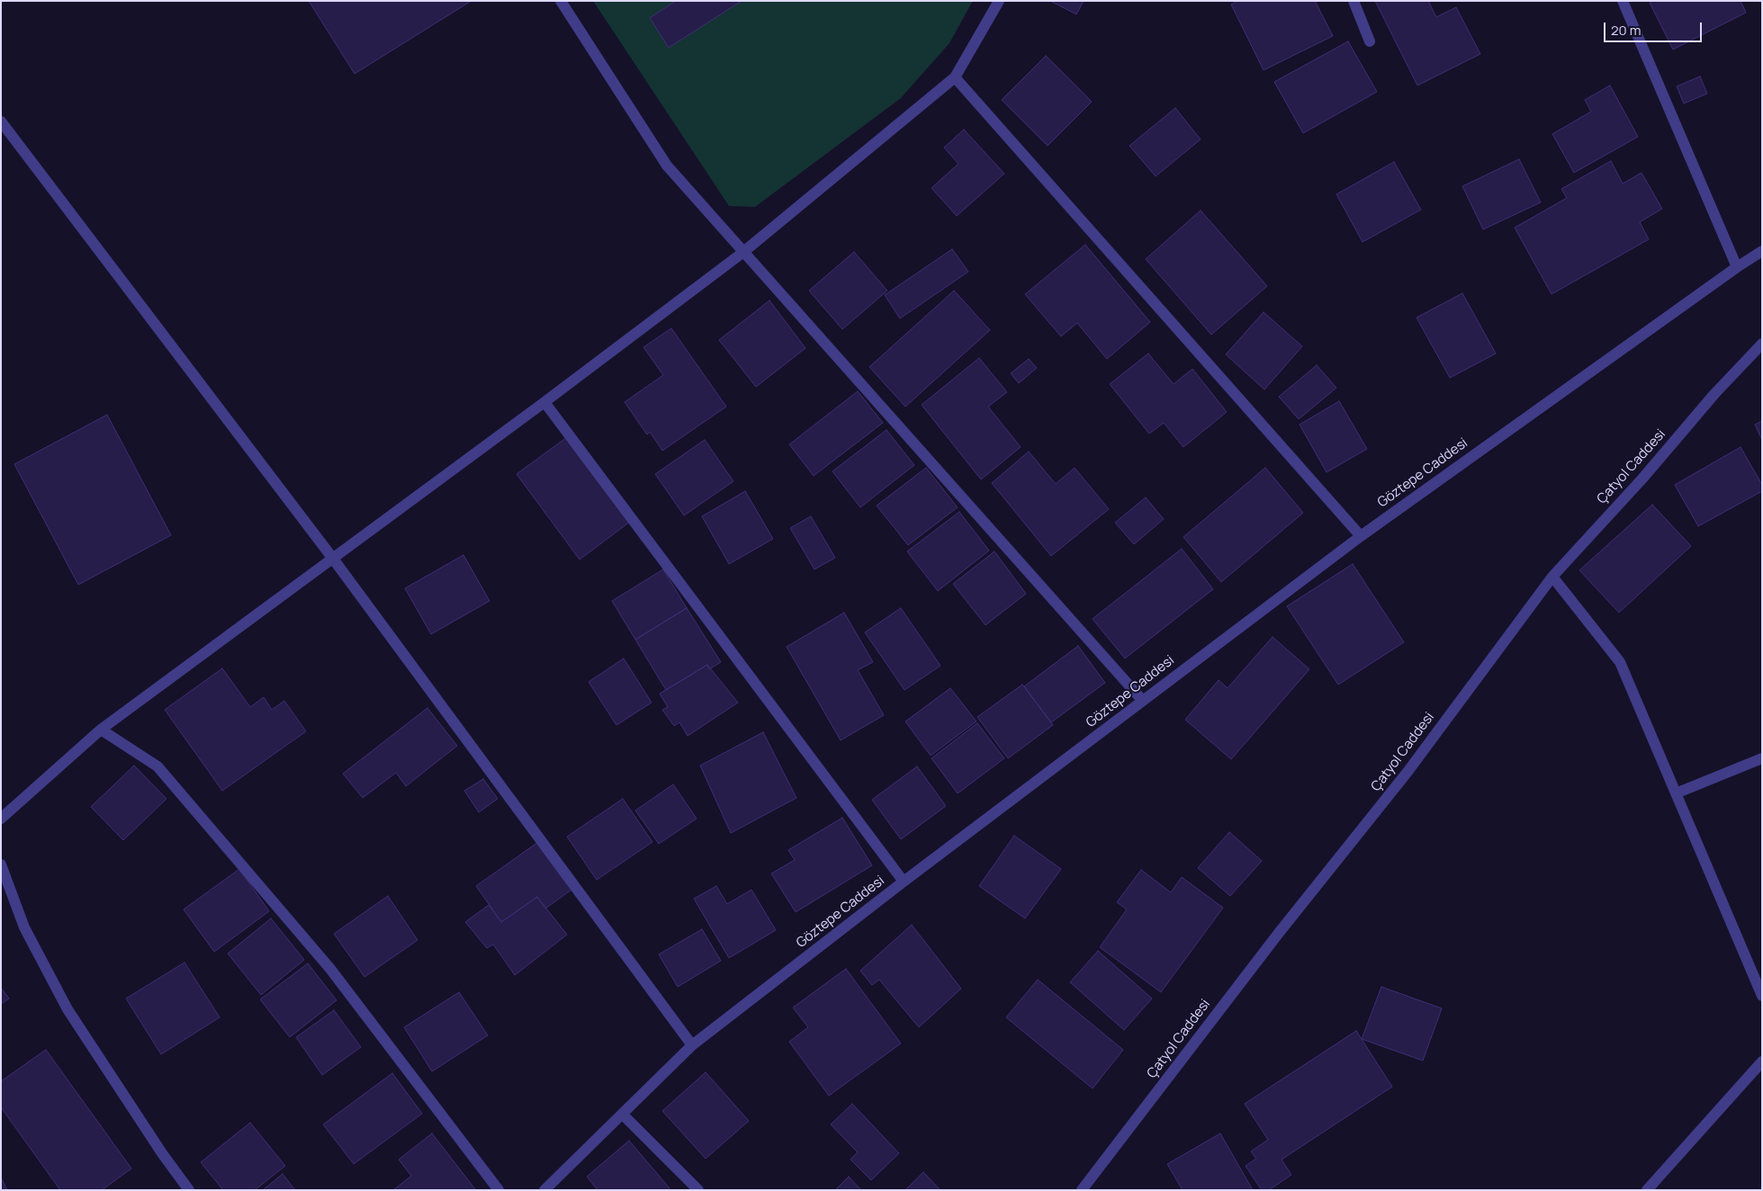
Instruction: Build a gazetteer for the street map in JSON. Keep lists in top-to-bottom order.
{
  "streets": {
    "street": ["Çatyol Caddesi", "Göztepe Caddesi"]
  },
  "scale_bar": "20 m"
}
